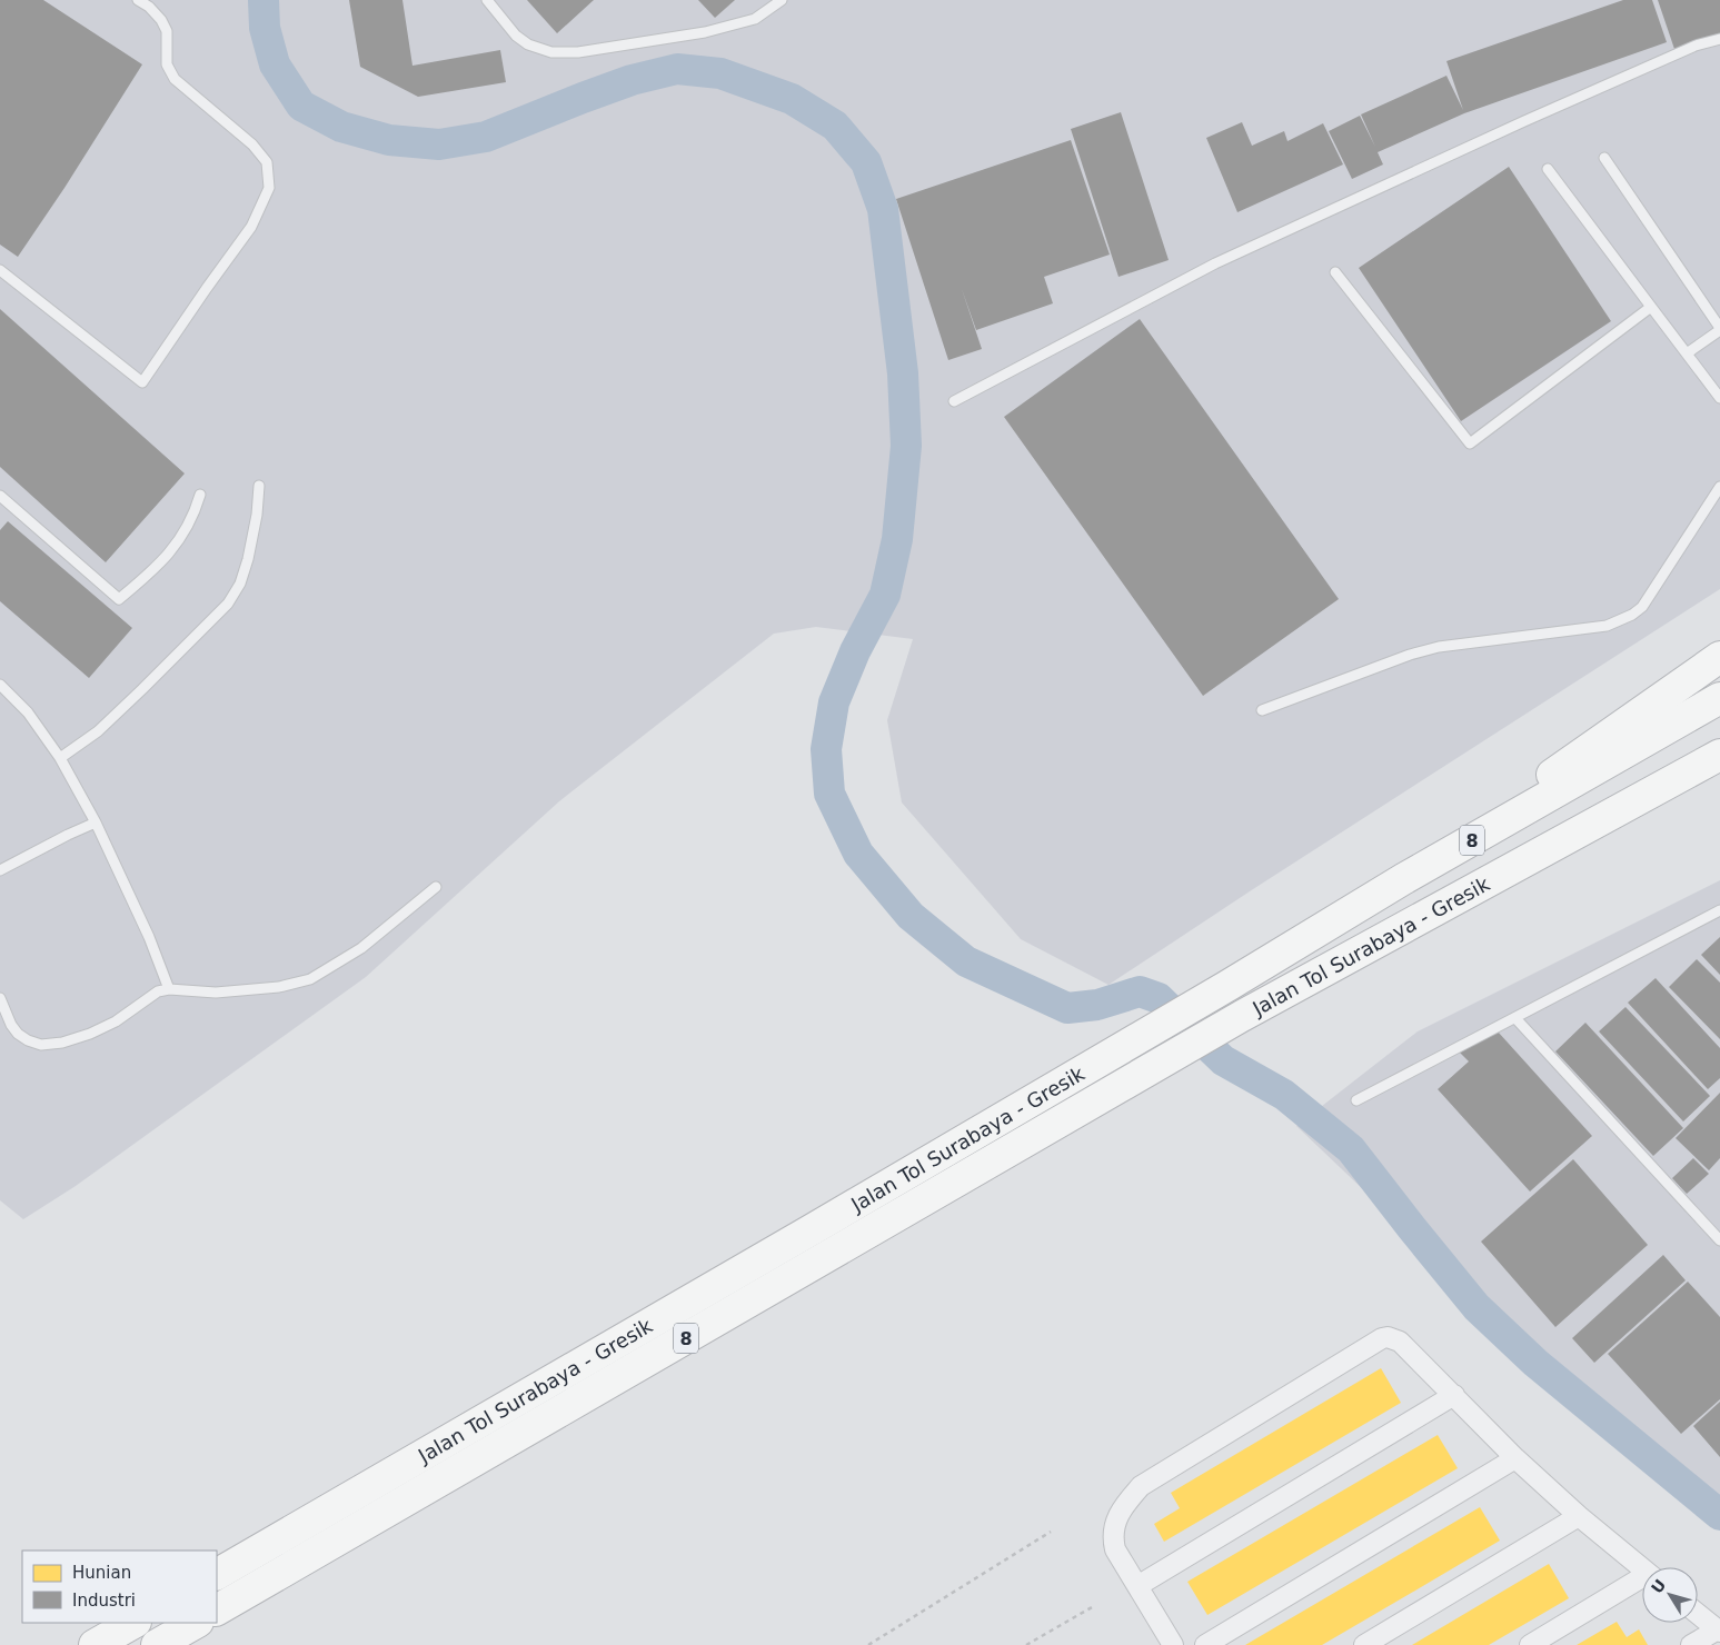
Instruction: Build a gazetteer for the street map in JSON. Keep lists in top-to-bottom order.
{
  "streets": {
    "highway": ["8", "Jalan Tol Surabaya - Gresik"]
  },
  "legend": ["Hunian", "Industri"],
  "north": "top left"
}
